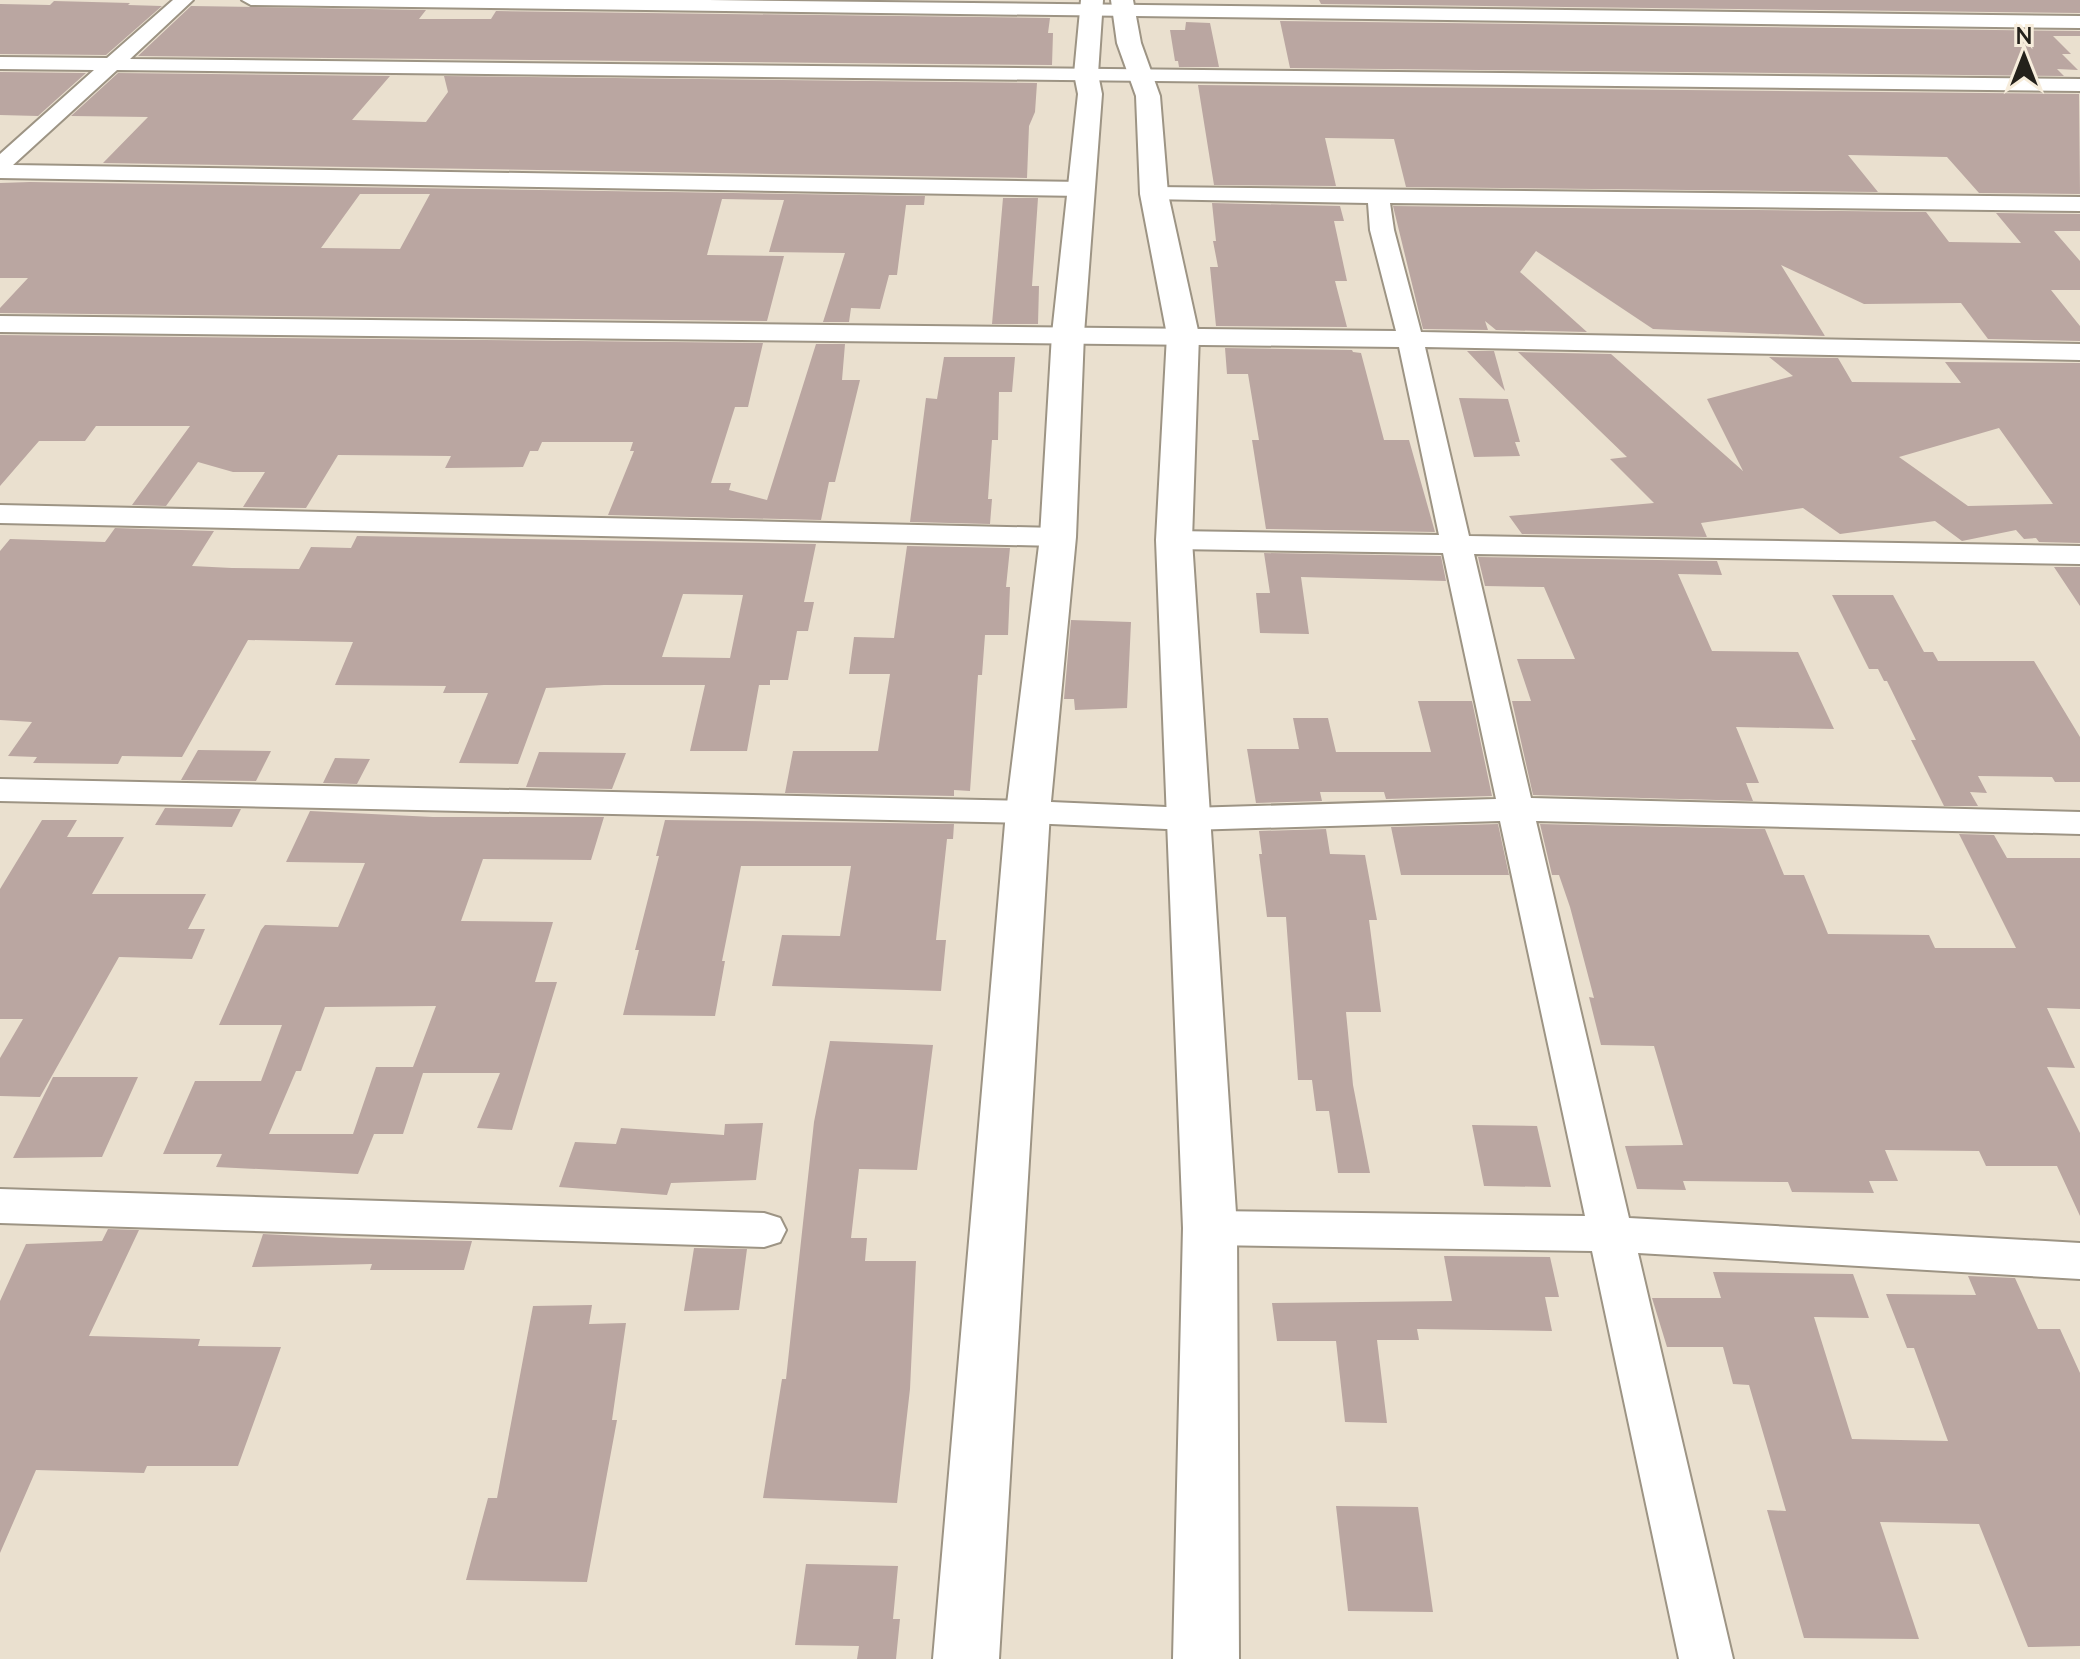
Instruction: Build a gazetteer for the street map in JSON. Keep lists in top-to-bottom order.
{
  "north": "top"
}
